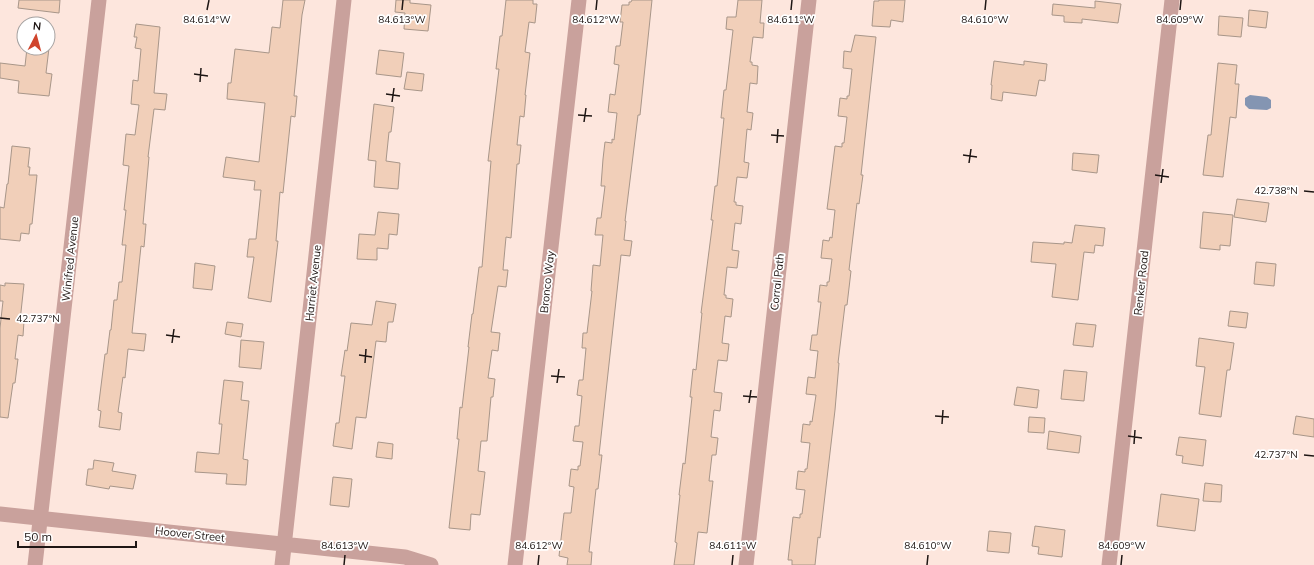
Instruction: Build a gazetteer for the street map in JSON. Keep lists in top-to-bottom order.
{
  "streets": {
    "street": [
      "Winifred Avenue",
      "Bronco Way",
      "Corral Path",
      "Harriet Avenue",
      "Renker Road",
      "Hoover Street"
    ]
  },
  "crossings": [
    ["Winifred Avenue", "Hoover Street"],
    ["Harriet Avenue", "Hoover Street"]
  ],
  "scale_bar": "50 m",
  "north": "top",
  "coordinates": [
    "84.614°W",
    "84.613°W",
    "84.612°W",
    "84.611°W",
    "84.610°W",
    "84.609°W",
    "42.738°N",
    "42.737°N"
  ]
}
